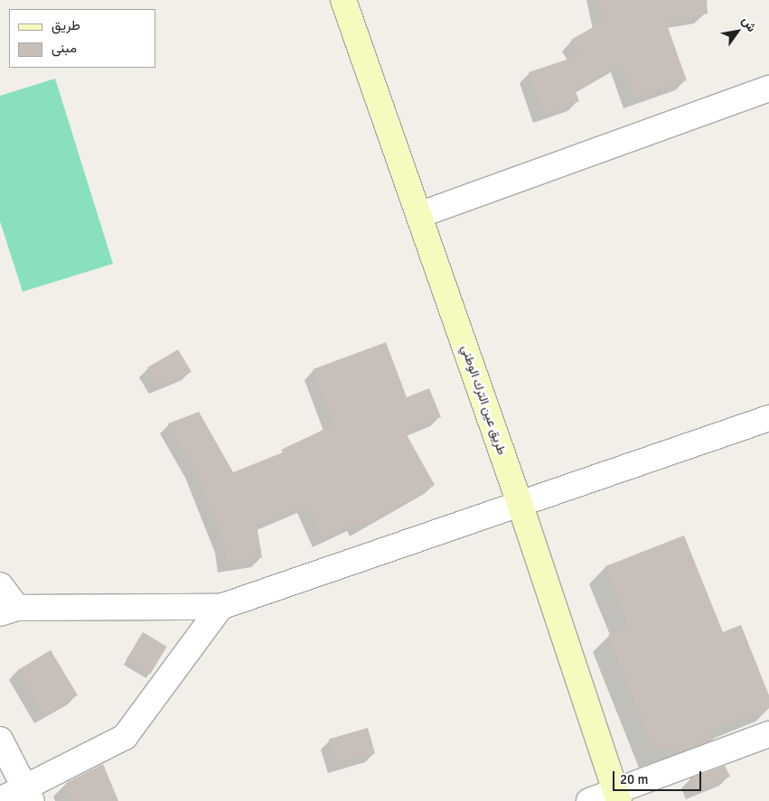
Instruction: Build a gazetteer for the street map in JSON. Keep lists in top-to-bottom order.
{
  "streets": {
    "main road": ["طريق عين الترك الوطني"]
  },
  "legend": ["طريق", "مبنى"],
  "scale_bar": "20 m",
  "north": "top right"
}
